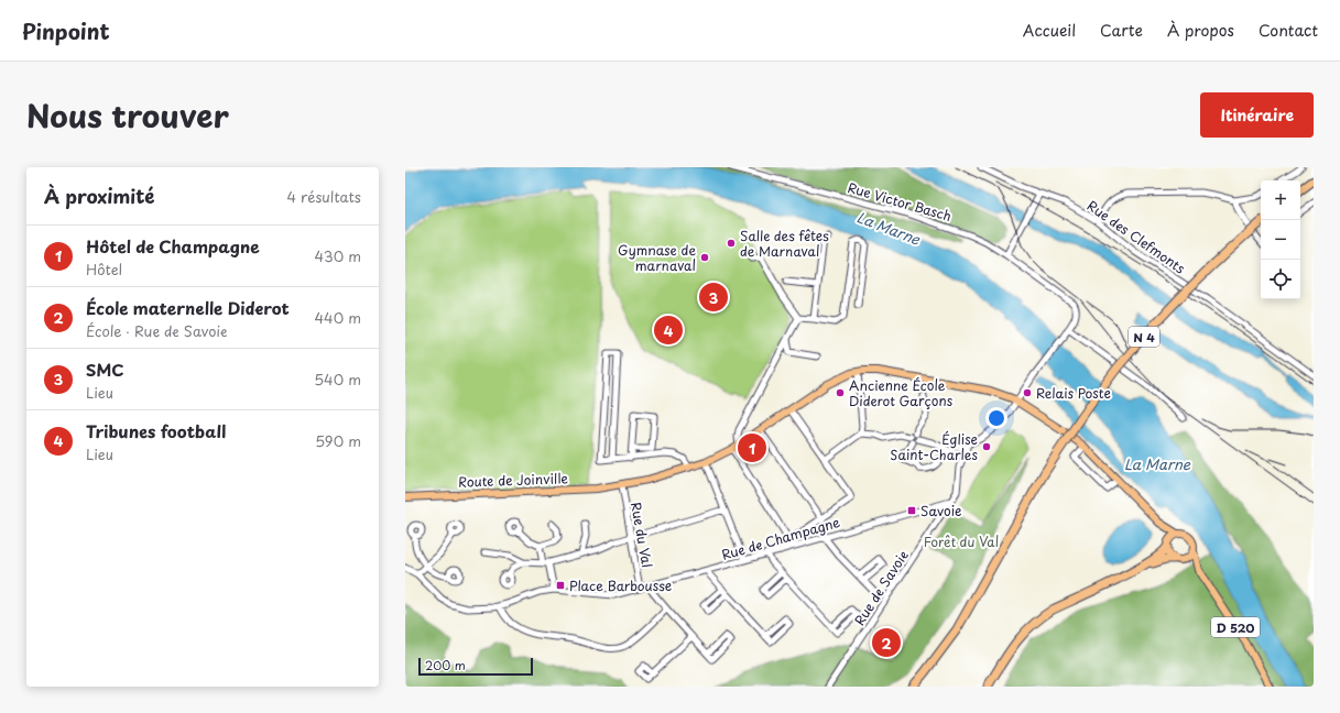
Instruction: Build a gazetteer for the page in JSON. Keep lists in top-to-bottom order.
{
  "streets": {
    "highway": ["N 4"],
    "main road": ["Route de Joinville", "D 520"],
    "street": [
      "Rue Victor Basch",
      "Rue des Clefmonts",
      "Rue du Val",
      "Rue de Champagne",
      "Rue de Savoie"
    ]
  },
  "crossings": [
    ["Rue Victor Basch", "Rue de Savoie"],
    ["Route de Joinville", "Rue du Val"],
    ["Route de Joinville", "Rue de Savoie"],
    ["Rue du Val", "Rue de Champagne"],
    ["Rue de Champagne", "Rue de Savoie"]
  ],
  "water": ["La Marne"],
  "parks": ["Forêt du Val"],
  "places": {
    "other": [
      "Salle des fêtes de Marnaval",
      "Gymnase de marnaval",
      "Ancienne École Diderot Garçons",
      "Relais Poste",
      "Église Saint-Charles"
    ],
    "transit": ["Savoie", "Place Barbousse"]
  },
  "scale_bar": "200 m",
  "page": {
    "header": "Pinpoint",
    "nav": [
      "Accueil",
      "Carte",
      "À propos",
      "Contact"
    ],
    "title": "Nous trouver",
    "buttons": "Itinéraire",
    "heading": ["À proximité", "4 résultats"],
    "map_buttons": ["+", "−"],
    "list": [
      {
        "mark": "1",
        "name": "Hôtel de Champagne",
        "note": "Hôtel",
        "value": "430 m"
      },
      {
        "mark": "2",
        "name": "École maternelle Diderot",
        "note": "École · Rue de Savoie",
        "value": "440 m"
      },
      {
        "mark": "3",
        "name": "SMC",
        "note": "Lieu",
        "value": "540 m"
      },
      {
        "mark": "4",
        "name": "Tribunes football",
        "note": "Lieu",
        "value": "590 m"
      }
    ],
    "pins": [
      "3",
      "4",
      "1",
      "2"
    ],
    "scale": "200 m"
  }
}
